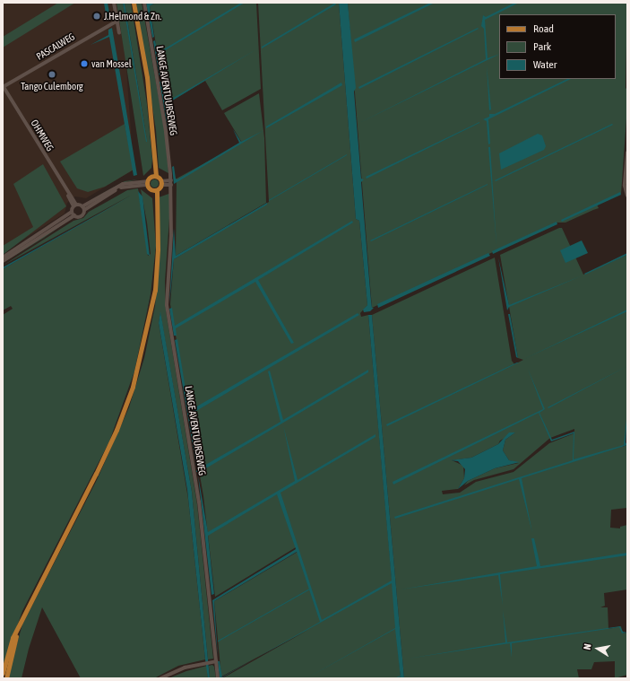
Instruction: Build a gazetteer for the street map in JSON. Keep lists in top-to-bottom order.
{
  "streets": {
    "street": ["PASCALWEG", "LANGE AVENTUURSEWEG", "OHMWEG"]
  },
  "crossings": [
    ["PASCALWEG", "OHMWEG"]
  ],
  "places": ["J.Helmond & Zn.", "van Mossel", "Tango Culemborg"],
  "legend": ["Road", "Park", "Water"],
  "north": "left"
}
